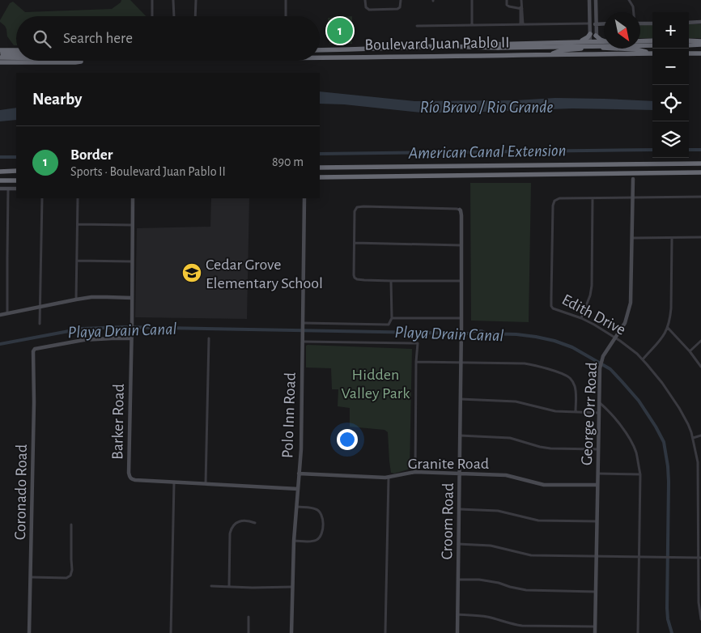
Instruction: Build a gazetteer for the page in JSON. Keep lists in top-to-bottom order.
{
  "streets": {
    "highway": ["Boulevard Juan Pablo II"],
    "street": [
      "Edith Drive",
      "George Orr Road",
      "Polo Inn Road",
      "Barker Road",
      "Granite Road",
      "Coronado Road",
      "Croom Road"
    ]
  },
  "crossings": [
    ["Edith Drive", "George Orr Road"],
    ["George Orr Road", "Granite Road"],
    ["Polo Inn Road", "Barker Road"],
    ["Polo Inn Road", "Granite Road"],
    ["Barker Road", "Coronado Road"],
    ["Granite Road", "Croom Road"]
  ],
  "water": ["Río Bravo / Rio Grande", "American Canal Extension", "Playa Drain Canal"],
  "parks": ["Hidden Valley Park"],
  "places": {
    "school or university": ["Cedar Grove Elementary School"]
  },
  "north": "bottom right",
  "page": {
    "map_buttons": ["+", "−"],
    "pins": "1",
    "search": "Search here",
    "heading": "Nearby",
    "list": [
      {
        "mark": "1",
        "name": "Border",
        "note": "Sports · Boulevard Juan Pablo II",
        "value": "890 m"
      }
    ]
  }
}
